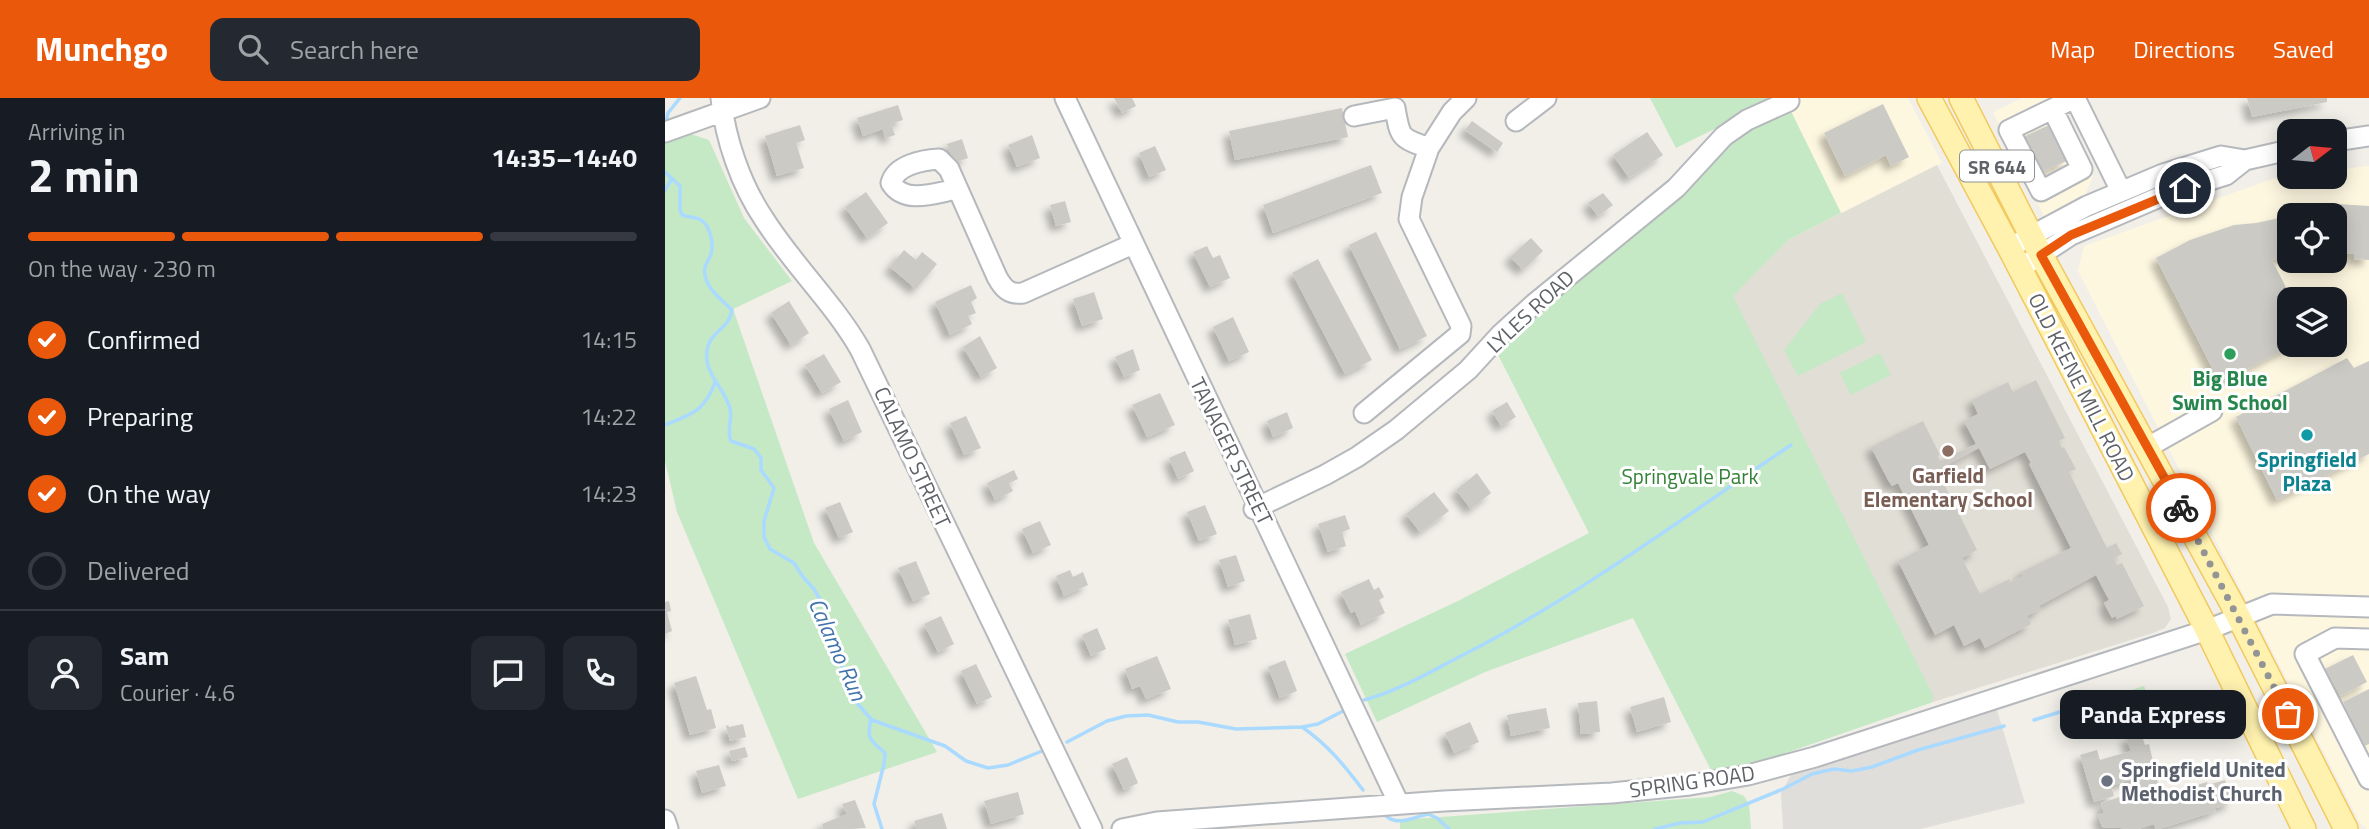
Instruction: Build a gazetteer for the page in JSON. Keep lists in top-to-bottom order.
{
  "streets": {
    "main road": ["SR 644", "OLD KEENE MILL ROAD"],
    "street": [
      "LYLES ROAD",
      "TANAGER STREET",
      "CALAMO STREET",
      "SPRING ROAD"
    ]
  },
  "crossings": [
    ["LYLES ROAD", "TANAGER STREET"],
    ["OLD KEENE MILL ROAD", "SPRING ROAD"],
    ["TANAGER STREET", "SPRING ROAD"]
  ],
  "water": ["Calamo Run"],
  "parks": ["Springvale Park"],
  "places": [
    "Big Blue Swim School",
    "Springfield Plaza",
    "Garfield Elementary School",
    "Panda Express",
    "Springfield United Methodist Church"
  ],
  "north": "right",
  "page": {
    "header": "Munchgo",
    "search": "Search here",
    "nav": ["Map", "Directions", "Saved"],
    "heading": ["2 min", "Arriving in", "14:35–14:40"],
    "panel": ["Sam", "Courier · 4.6"],
    "bar": "On the way · 230 m",
    "list": [
      ["Confirmed", "14:15"],
      ["Preparing", "14:22"],
      ["On the way", "14:23"],
      "Delivered"
    ],
    "bubble": "Panda Express"
  }
}
